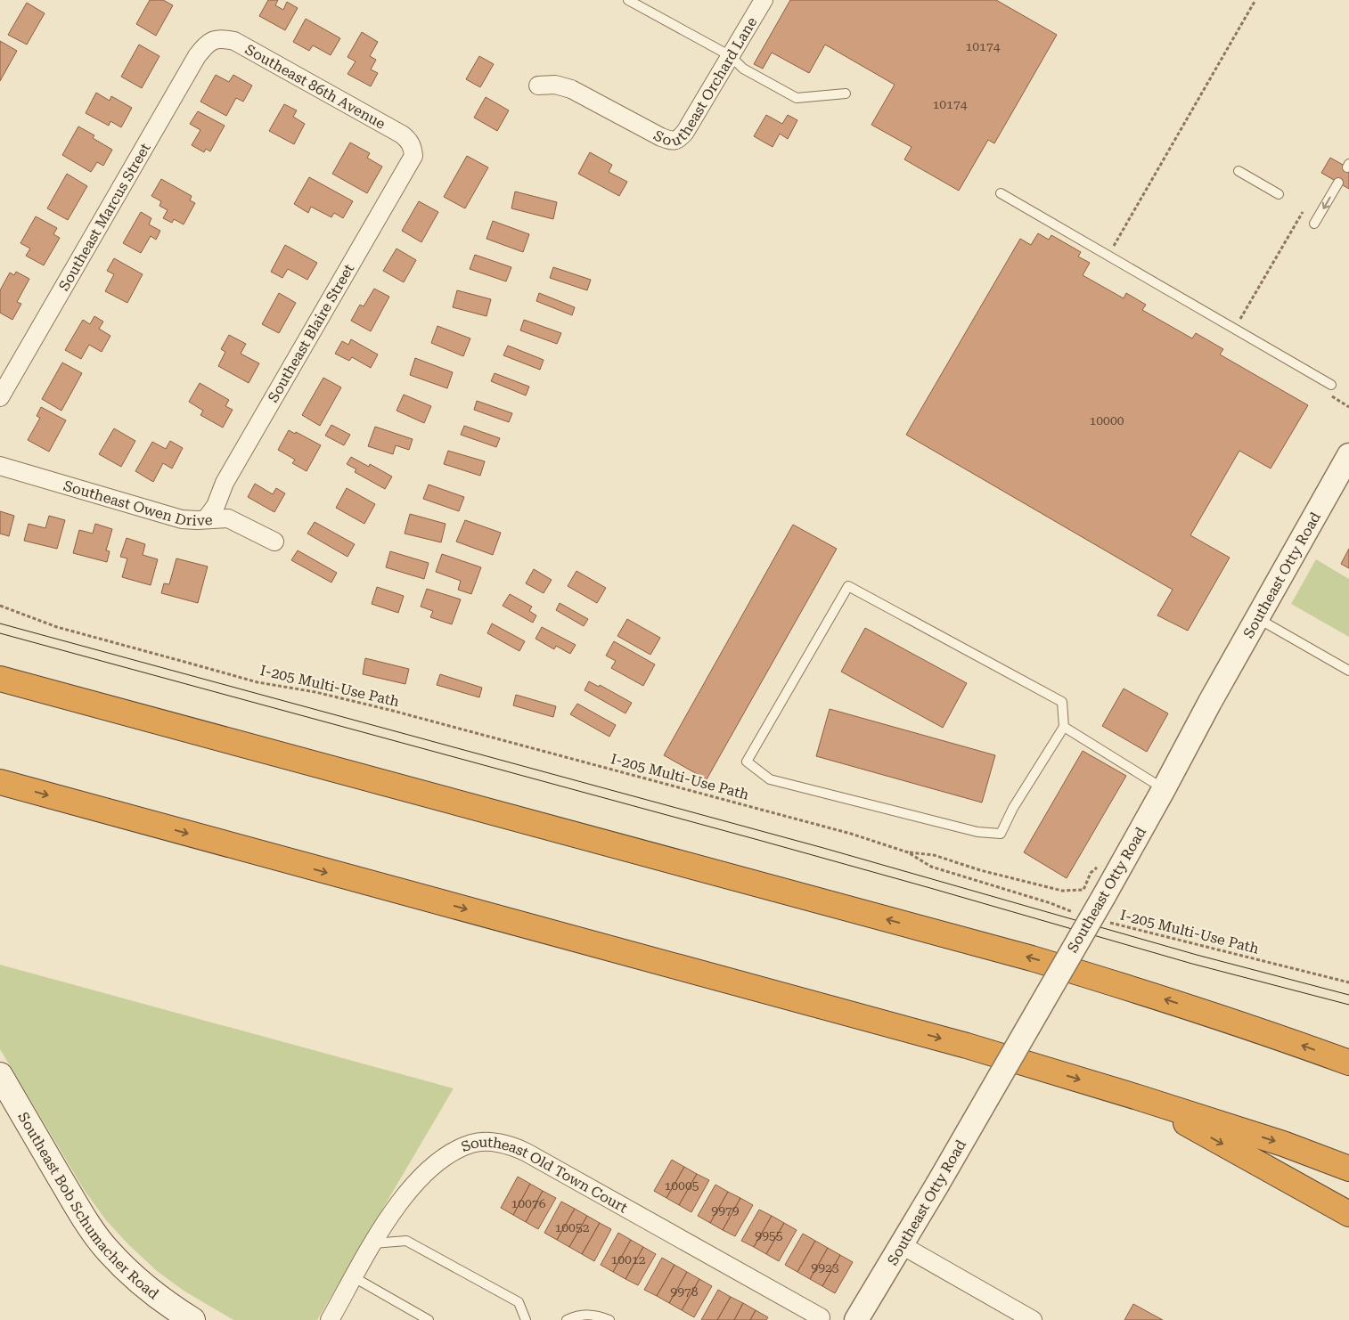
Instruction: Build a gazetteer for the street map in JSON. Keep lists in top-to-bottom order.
{
  "streets": {
    "main road": ["Southeast Bob Schumacher Road"],
    "street": [
      "Southeast Orchard Lane",
      "Southeast 86th Avenue",
      "Southeast Marcus Street",
      "Southeast Blaire Street",
      "Southeast Owen Drive",
      "Southeast Otty Road",
      "Southeast Old Town Court"
    ],
    "path": ["I-205 Multi-Use Path"]
  },
  "crossings": [
    ["Southeast 86th Avenue", "Southeast Marcus Street"],
    ["Southeast 86th Avenue", "Southeast Blaire Street"],
    ["Southeast Blaire Street", "Southeast Owen Drive"]
  ],
  "house_numbers": [
    "10174",
    "10174",
    "10000",
    "10005",
    "10076",
    "9979",
    "10052",
    "9955",
    "10012",
    "9923",
    "9978"
  ]
}
